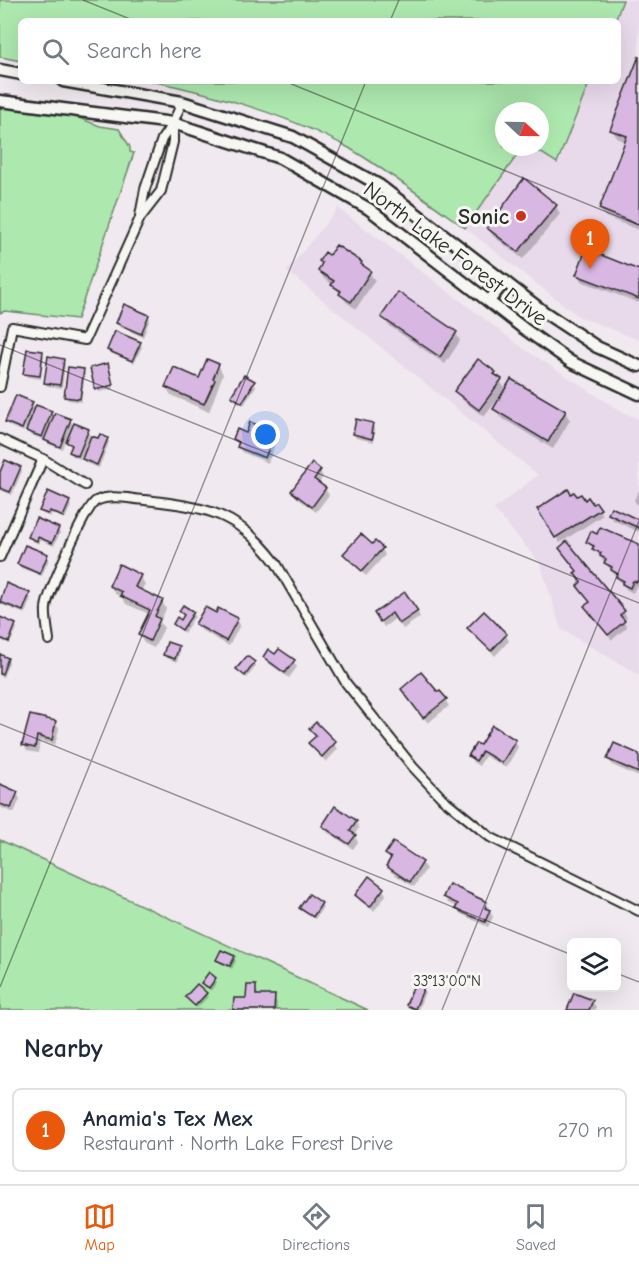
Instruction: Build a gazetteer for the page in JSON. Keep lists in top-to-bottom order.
{
  "streets": {
    "main road": ["North Lake Forest Drive"]
  },
  "places": ["Sonic"],
  "north": "right",
  "page": {
    "search": "Search here",
    "pins": "1",
    "heading": "Nearby",
    "list": [
      {
        "mark": "1",
        "name": "Anamia's Tex Mex",
        "note": "Restaurant · North Lake Forest Drive",
        "value": "270 m"
      }
    ],
    "nav": ["Map", "Directions", "Saved"]
  },
  "coordinates": ["33°13'00\"N"]
}
